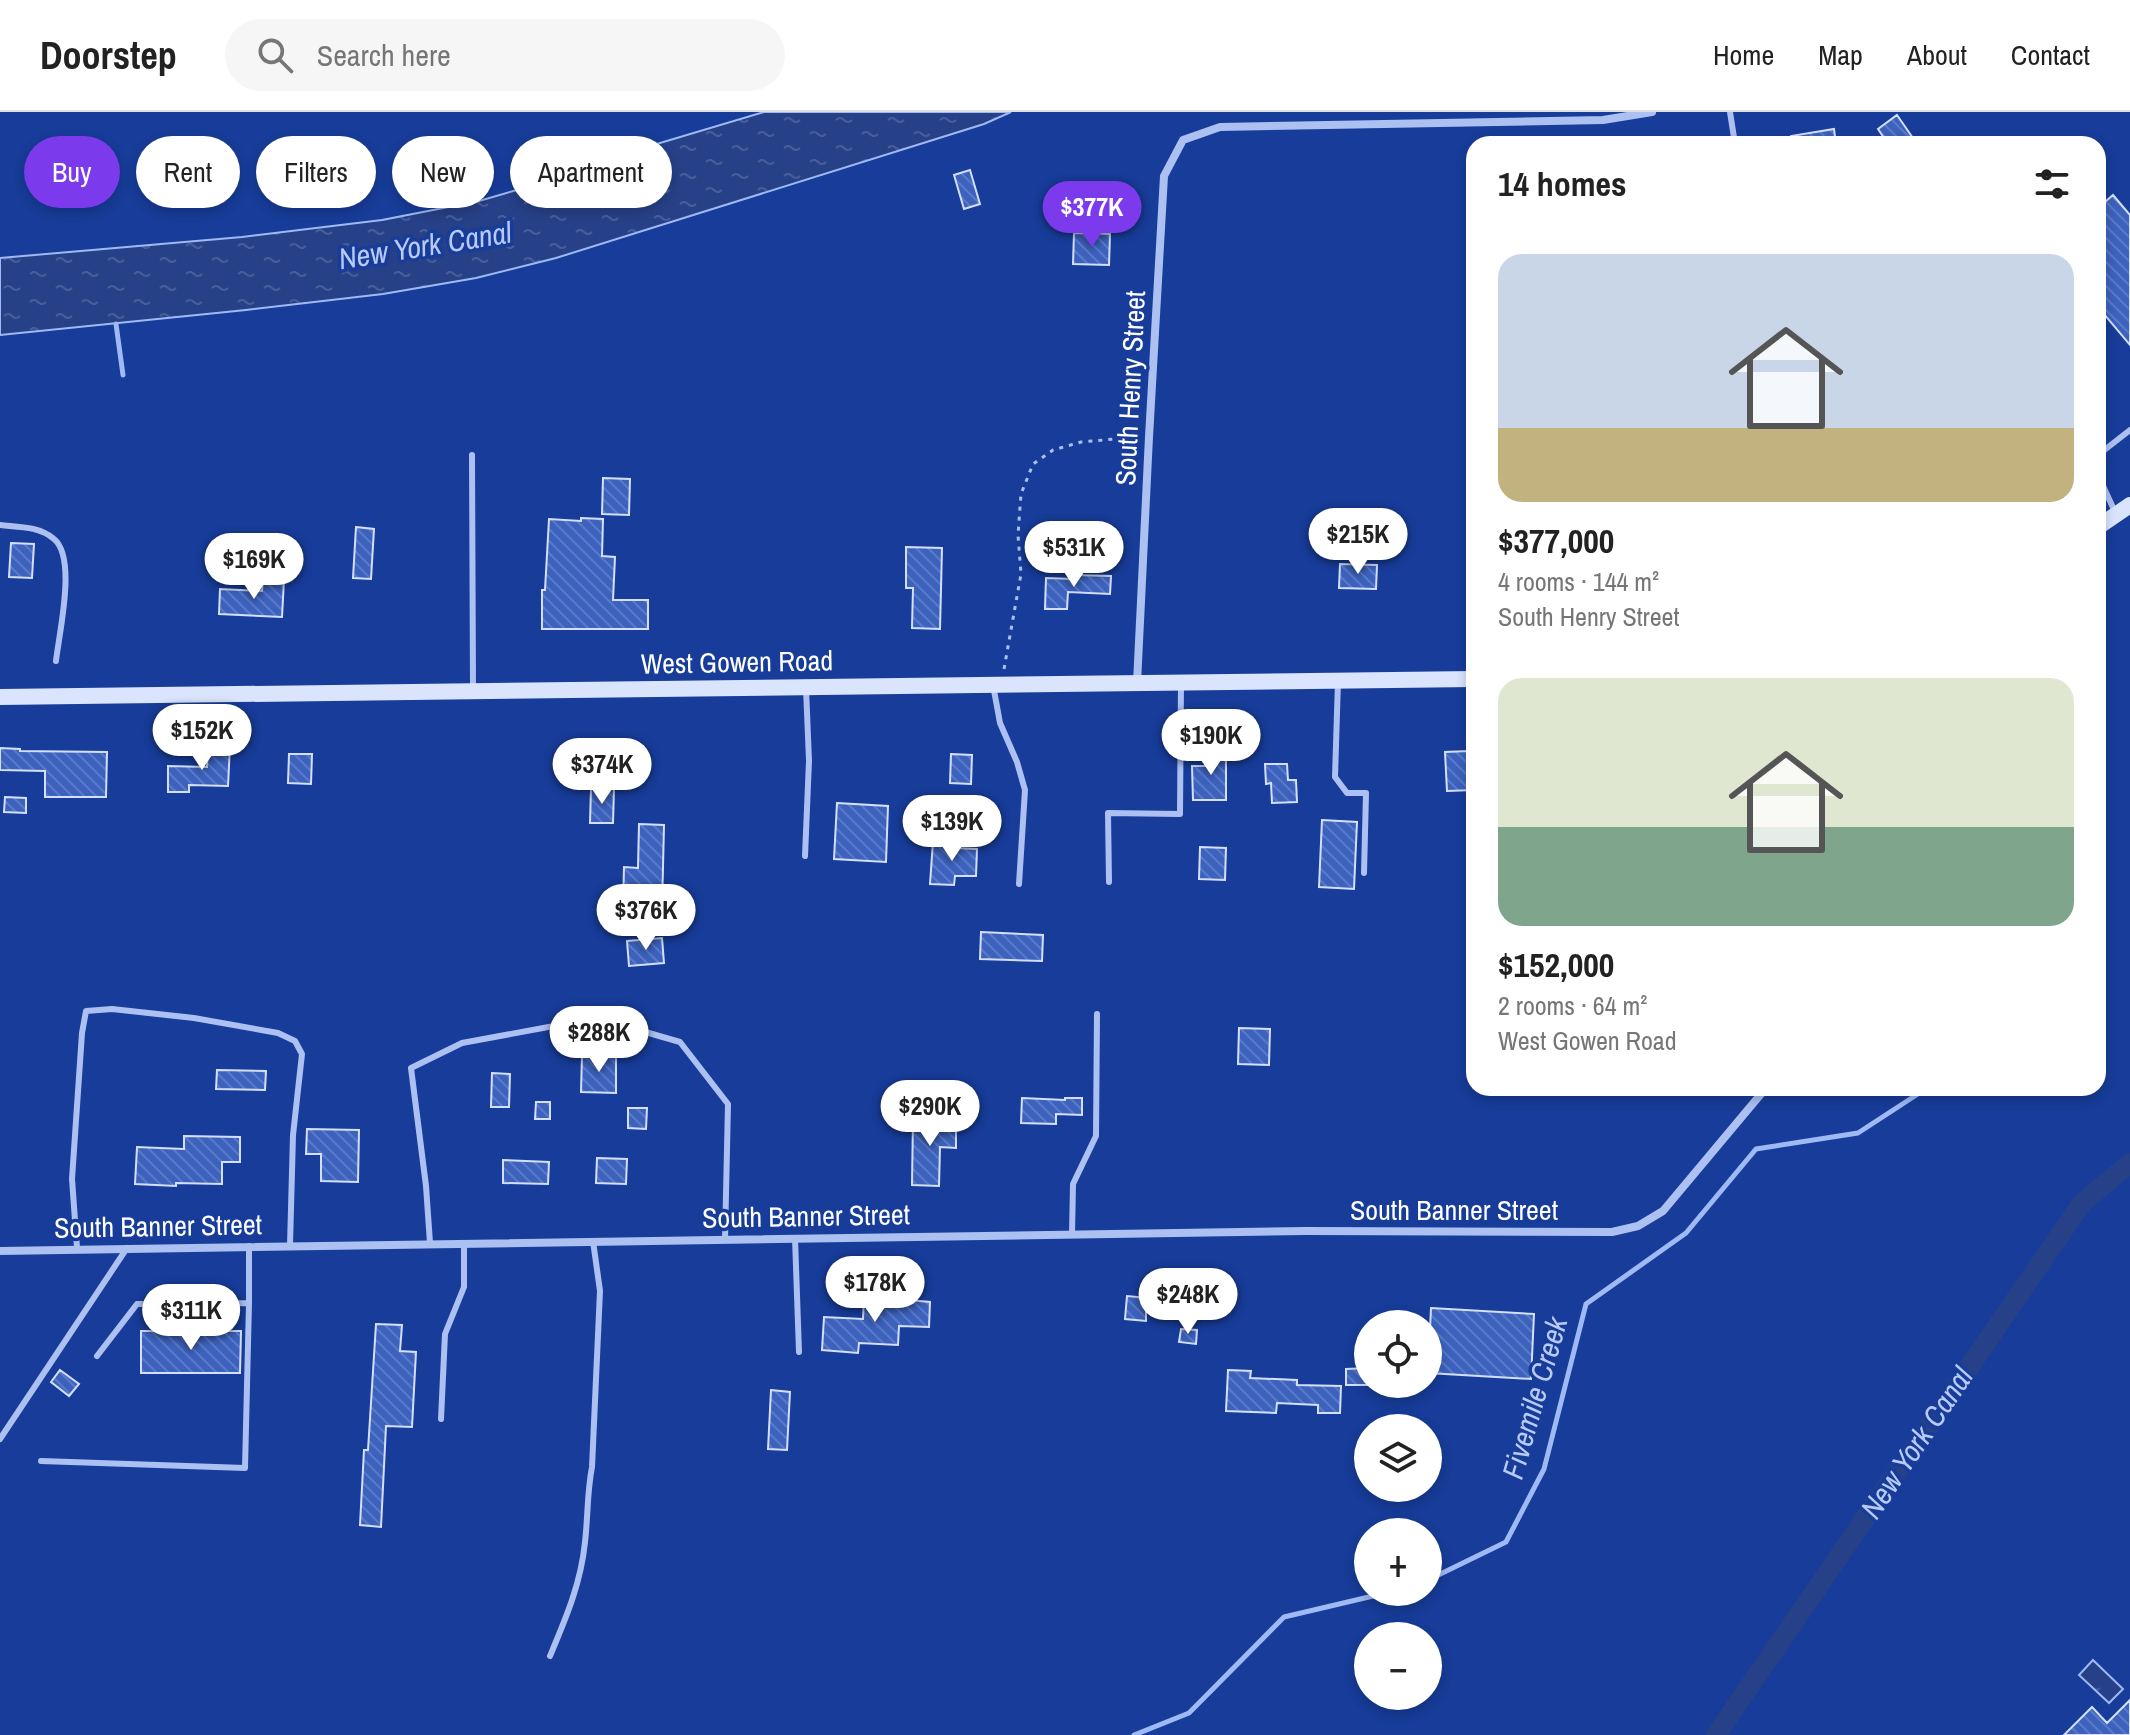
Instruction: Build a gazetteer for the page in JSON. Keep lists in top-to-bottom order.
{
  "streets": {
    "street": ["South Henry Street", "West Gowen Road", "South Banner Street"]
  },
  "crossings": [
    ["South Henry Street", "West Gowen Road"]
  ],
  "water": ["New York Canal", "Fivemile Creek"],
  "page": {
    "header": "Doorstep",
    "search": "Search here",
    "nav": [
      "Home",
      "Map",
      "About",
      "Contact"
    ],
    "chip": [
      "Buy",
      "Rent",
      "Filters",
      "New",
      "Apartment"
    ],
    "heading": "14 homes",
    "price": [
      "$377K",
      "$215K",
      "$531K",
      "$169K",
      "$152K",
      "$190K",
      "$374K",
      "$139K",
      "$376K",
      "$288K",
      "$290K",
      "$178K",
      "$248K",
      "$311K"
    ],
    "list": [
      {
        "name": "$377,000",
        "note": "4 rooms · 144 m² · South Henry Street"
      },
      {
        "name": "$152,000",
        "note": "2 rooms · 64 m² · West Gowen Road"
      }
    ],
    "map_buttons": ["+", "−"]
  }
}
